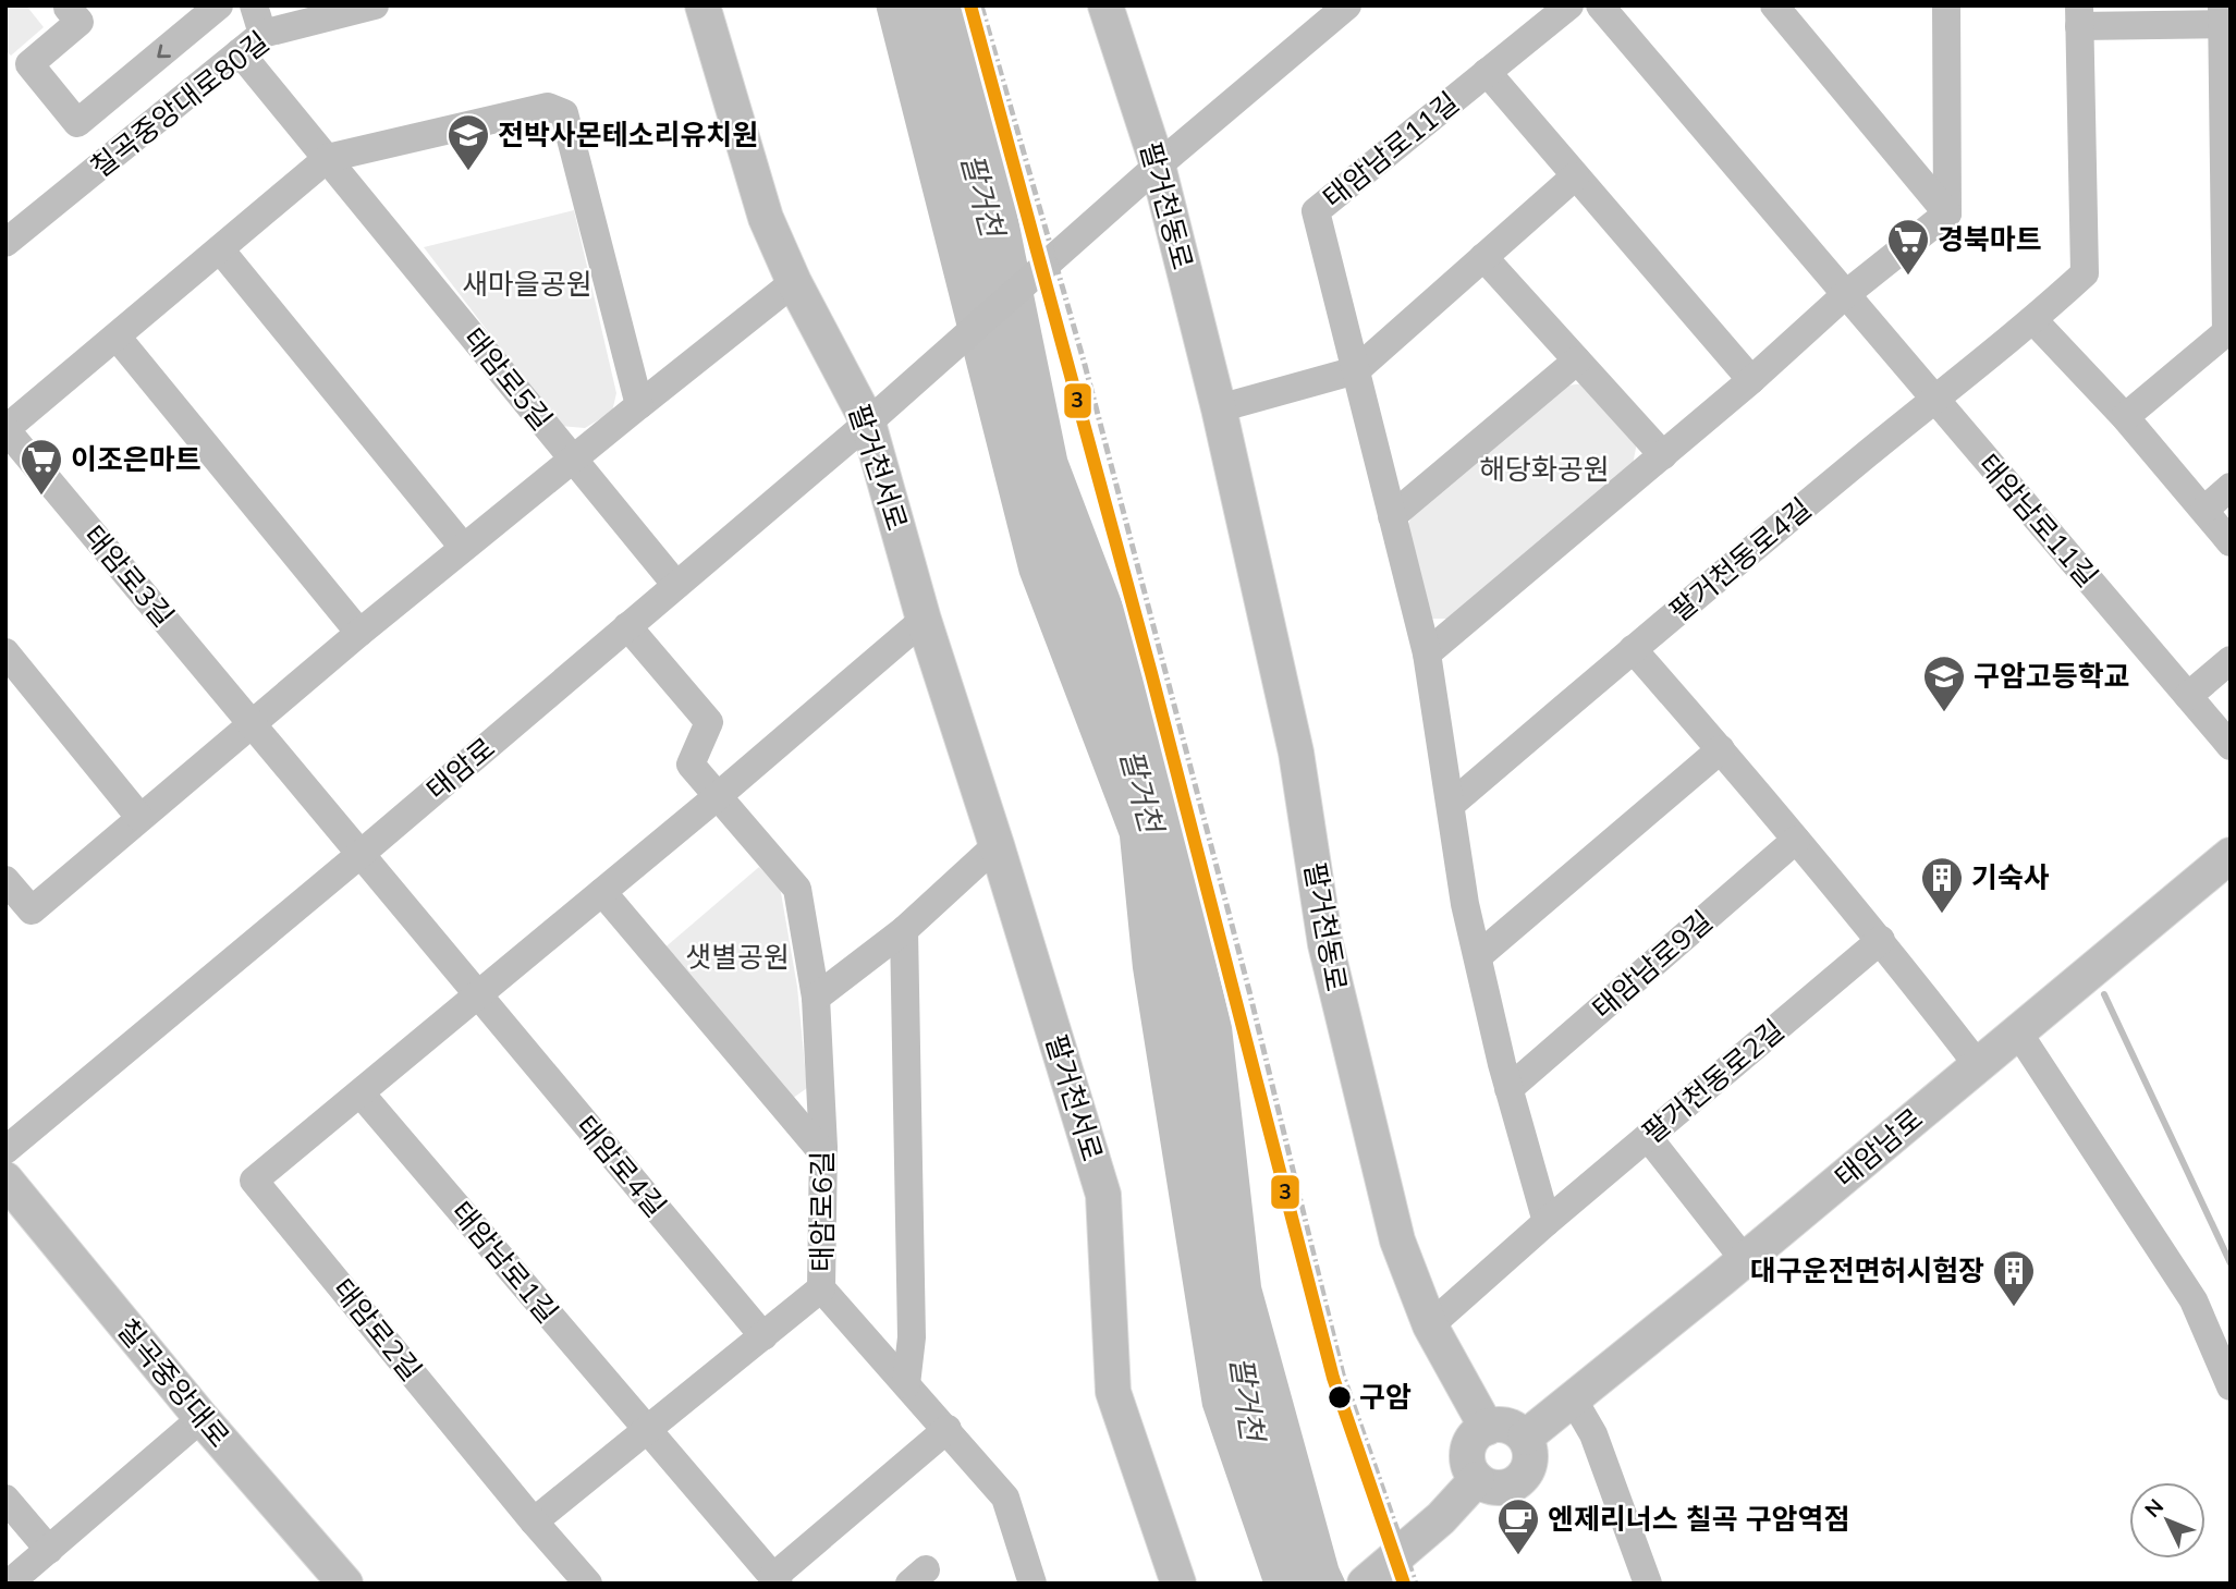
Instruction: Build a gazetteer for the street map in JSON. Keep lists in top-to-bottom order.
{
  "streets": {
    "main road": [
      "팔거천동로",
      "팔거천서로",
      "태암남로",
      "칠곡중앙대로"
    ],
    "street": [
      "칠곡중앙대로80길",
      "태암남로11길",
      "태암로5길",
      "팔거천동로4길",
      "태암로3길",
      "태암로",
      "태암남로9길",
      "팔거천동로2길",
      "태암로4길",
      "태암로6길",
      "태암남로1길",
      "태암로2길"
    ]
  },
  "crossings": [
    ["칠곡중앙대로80길", "태암로5길"],
    ["태암남로11길", "팔거천동로4길"],
    ["팔거천동로", "태암로"],
    ["팔거천동로", "팔거천동로2길"],
    ["팔거천동로", "태암남로"],
    ["태암로5길", "태암로"],
    ["팔거천서로", "태암로"],
    ["태암로3길", "태암로"],
    ["태암로3길", "태암로4길"],
    ["태암로", "태암로4길"],
    ["태암로", "태암로6길"],
    ["태암로6길", "태암남로1길"],
    ["태암남로1길", "태암로2길"]
  ],
  "water": ["팔거천"],
  "parks": ["새마을공원", "해당화공원", "샛별공원"],
  "places": {
    "school or university": ["전박사몬테소리유치원", "구암고등학교"],
    "supermarket": ["경북마트", "이조은마트"],
    "building": ["기숙사", "대구운전면허시험장"],
    "other": ["구암"],
    "cafe": ["엔제리너스 칠곡 구암역점"]
  },
  "lines": ["transit line 3"],
  "north": "top left"
}
